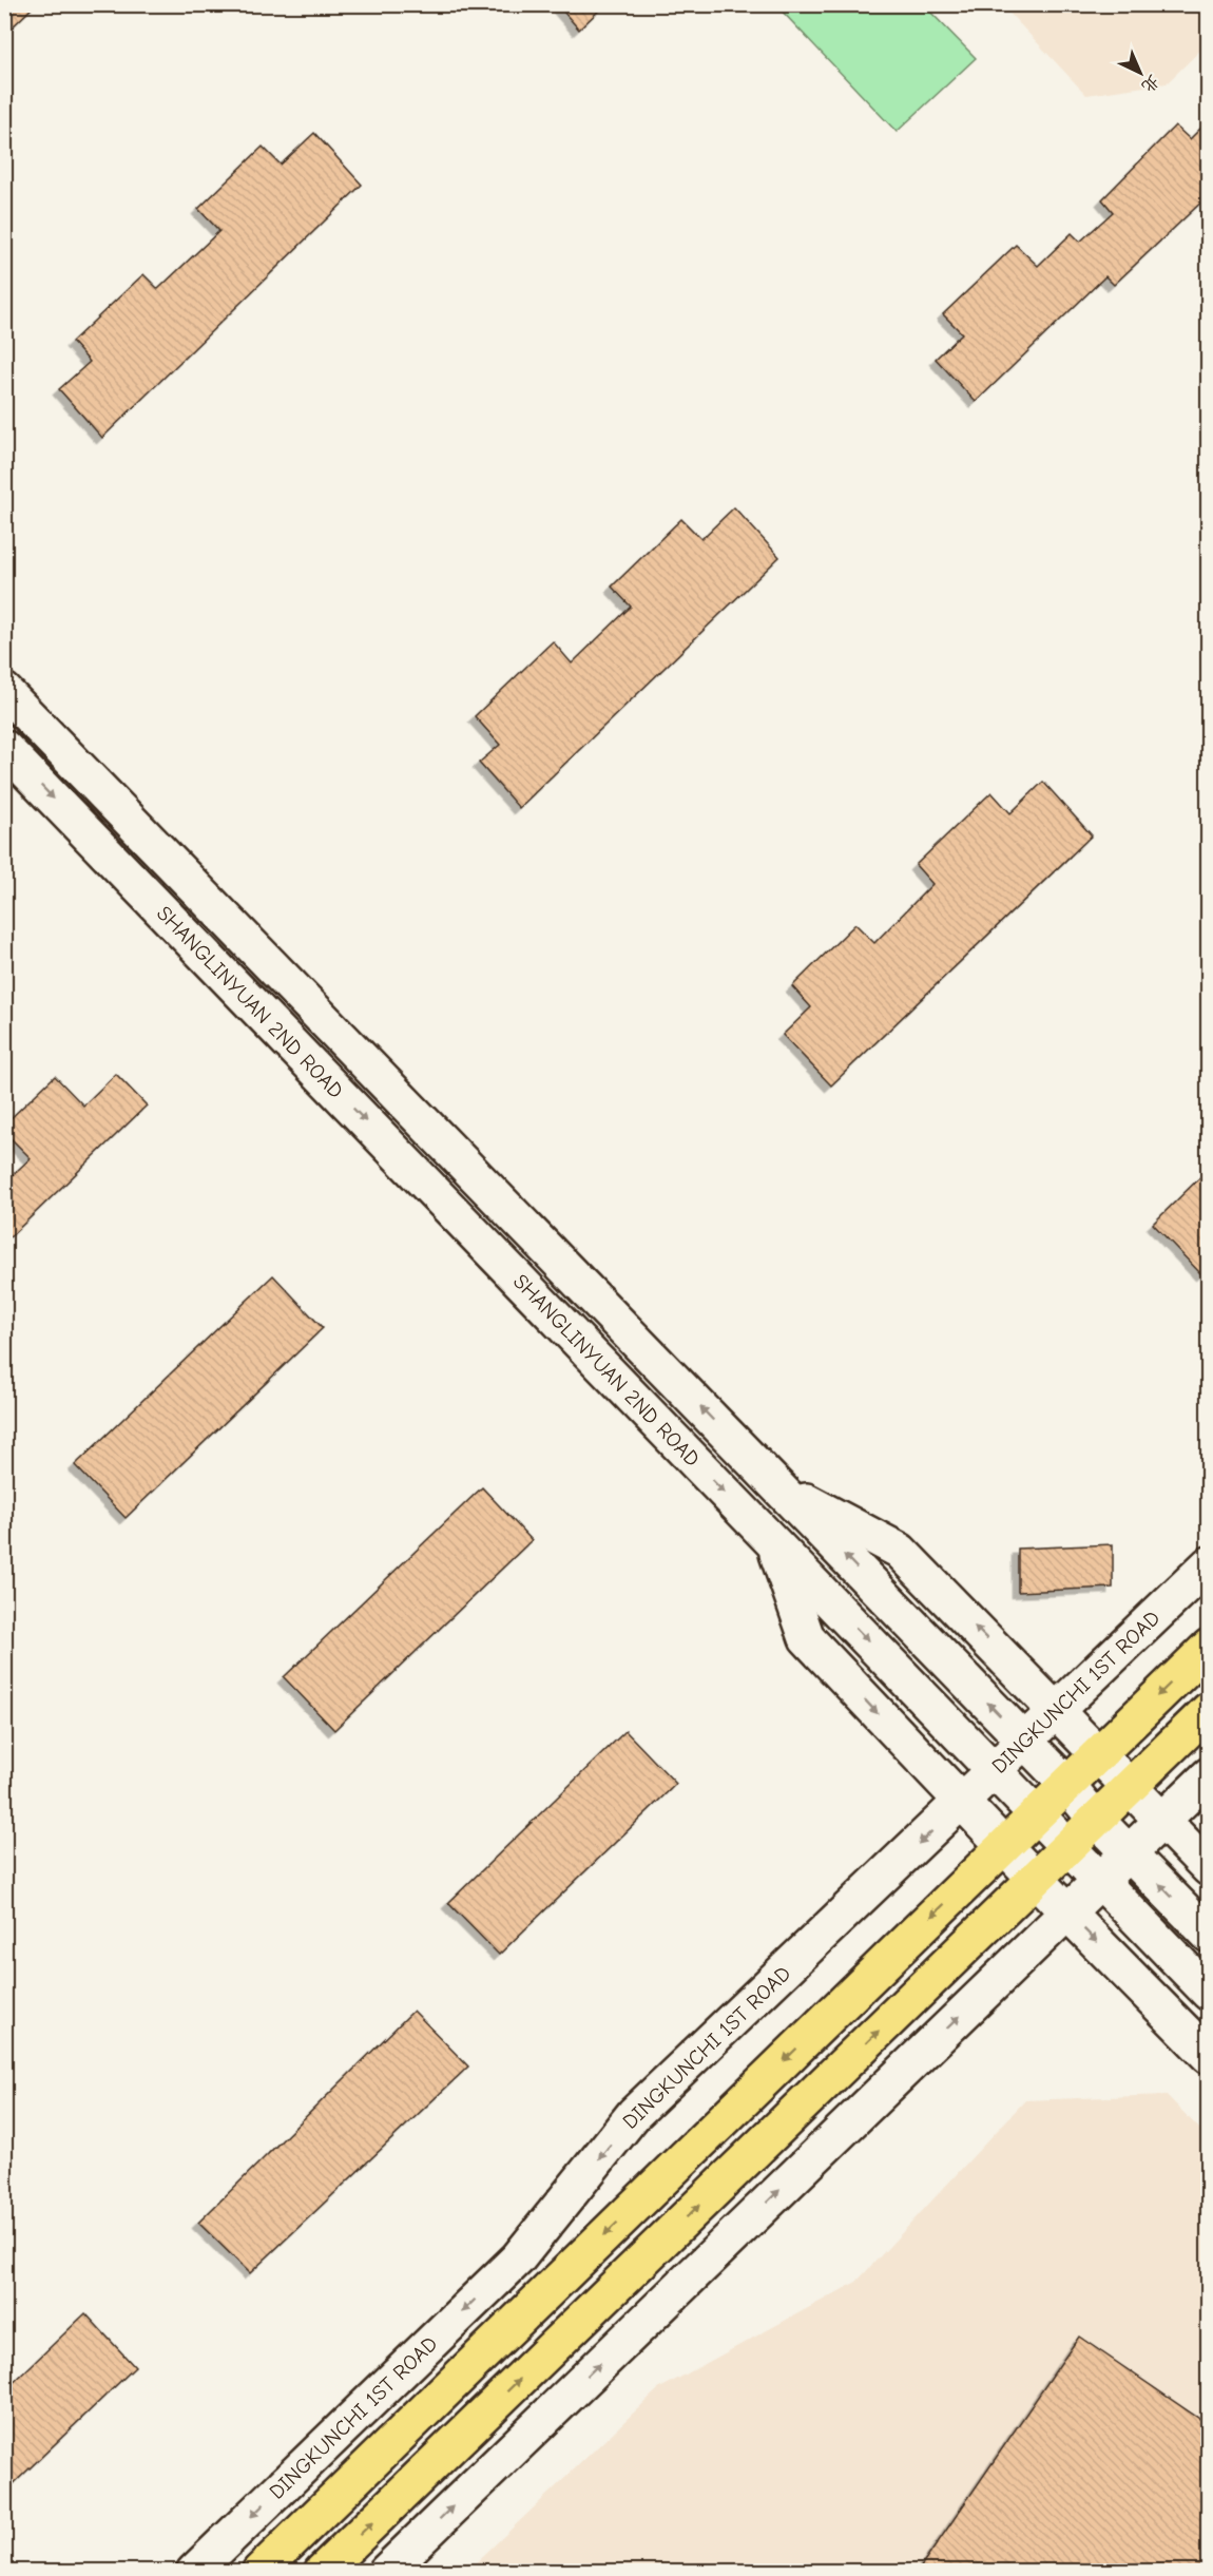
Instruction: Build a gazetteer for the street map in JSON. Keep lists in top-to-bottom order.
{
  "streets": {
    "street": ["SHANGLINYUAN 2ND ROAD", "DINGKUNCHI 1ST ROAD"]
  },
  "crossings": [
    ["SHANGLINYUAN 2ND ROAD", "DINGKUNCHI 1ST ROAD"]
  ],
  "north": "bottom right"
}
